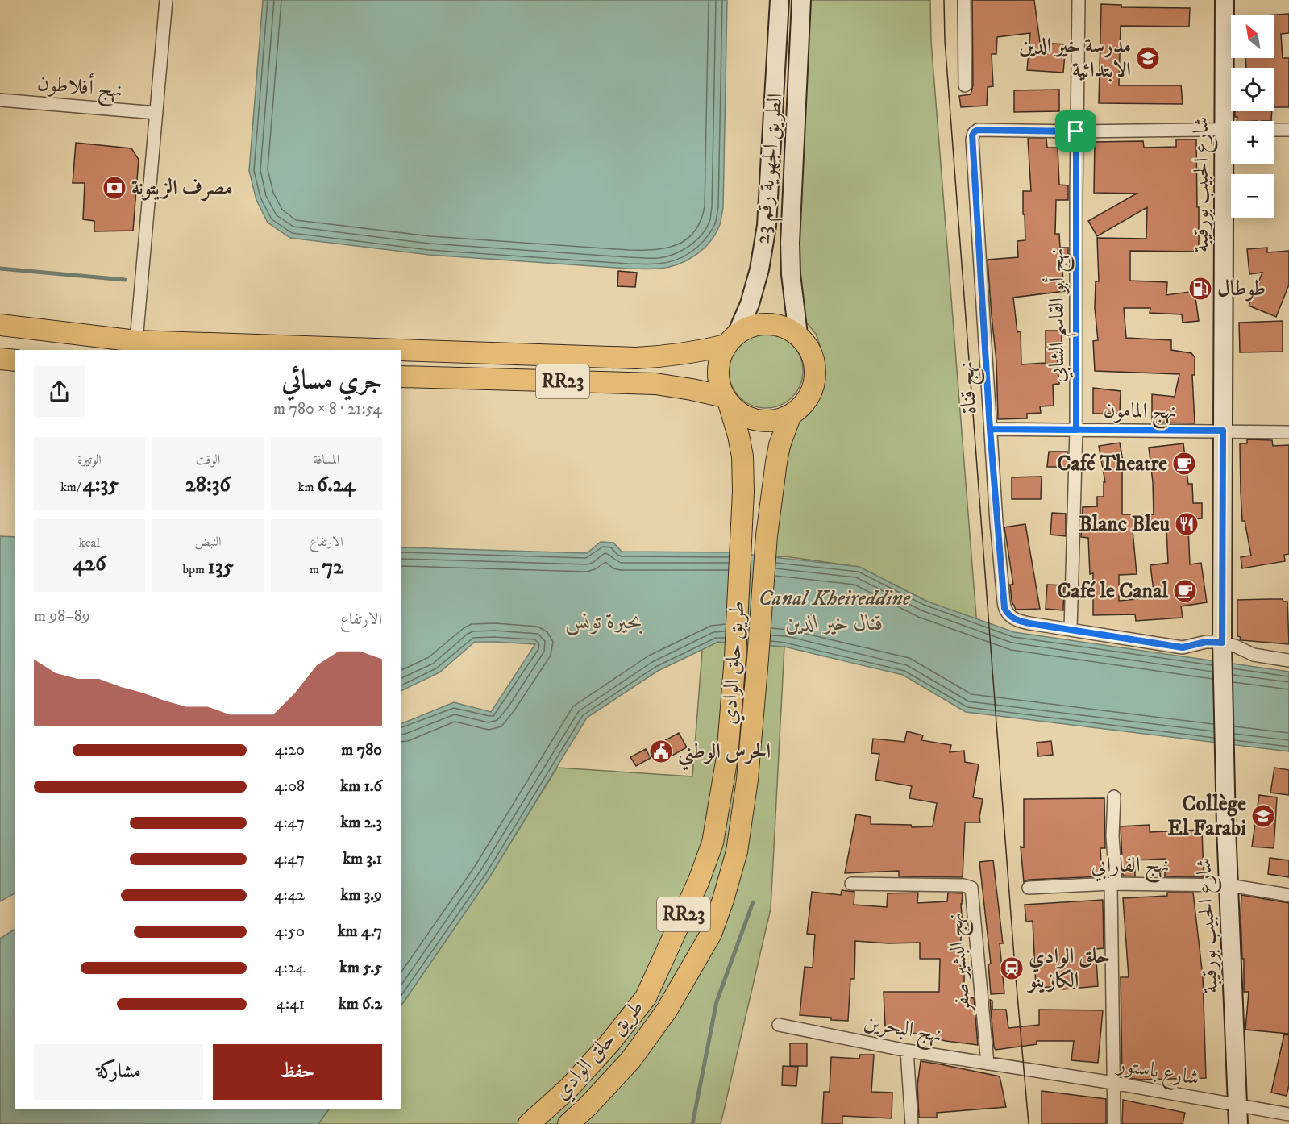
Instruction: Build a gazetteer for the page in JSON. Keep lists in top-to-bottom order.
{
  "streets": {
    "highway": ["الطريق الجهوية رقم 23", "RR23", "طريق حلق الوادي"],
    "main road": ["شارع الحبيب بورقيبة"],
    "street": [
      "نهج أفلاطون",
      "نهج أبو القاسم الشابي",
      "نهج قناة",
      "نهج المامون",
      "نهج الفارابي",
      "نهج البشير صفر",
      "نهج البحرين",
      "شارع باستور"
    ]
  },
  "crossings": [
    ["الطريق الجهوية رقم 23", "RR23"],
    ["الطريق الجهوية رقم 23", "طريق حلق الوادي"],
    ["شارع الحبيب بورقيبة", "نهج قناة"],
    ["شارع الحبيب بورقيبة", "نهج المامون"],
    ["شارع الحبيب بورقيبة", "نهج الفارابي"],
    ["شارع الحبيب بورقيبة", "شارع باستور"],
    ["نهج أبو القاسم الشابي", "نهج قناة"],
    ["نهج أبو القاسم الشابي", "نهج المامون"],
    ["RR23", "طريق حلق الوادي"],
    ["نهج قناة", "نهج المامون"],
    ["نهج البشير صفر", "نهج البحرين"],
    ["نهج البحرين", "شارع باستور"]
  ],
  "water": ["Canal Kheireddine قنال خير الدين", "بحيرة تونس"],
  "places": {
    "school or university": ["مدرسة خير الدين الابتدائية", "Collège El Farabi"],
    "bank": ["مصرف الزيتونة"],
    "fuel station": ["طوطال"],
    "cafe": ["Café Theatre", "Café le Canal"],
    "restaurant": ["Blanc Bleu"],
    "public building": ["الحرس الوطني"],
    "station": ["حلق الوادي الكازينو"]
  },
  "north": "top left",
  "page": {
    "map_buttons": ["+", "−"],
    "heading": ["جري مسائي", "21:54 · 8 × 780 m"],
    "stats": [
      ["المسافة", "6.24 km"],
      ["الوقت", "28:36"],
      ["الوتيرة", "4:35 /km"],
      ["الارتفاع", "72 m"],
      ["النبض", "135 bpm"],
      ["kcal", "426"]
    ],
    "chart": ["الارتفاع", "89–98 m"],
    "list": [
      {
        "name": "780 m",
        "note": "4:20"
      },
      {
        "name": "1.6 km",
        "note": "4:08"
      },
      {
        "name": "2.3 km",
        "note": "4:47"
      },
      {
        "name": "3.1 km",
        "note": "4:47"
      },
      {
        "name": "3.9 km",
        "note": "4:42"
      },
      {
        "name": "4.7 km",
        "note": "4:50"
      },
      {
        "name": "5.5 km",
        "note": "4:24"
      },
      {
        "name": "6.2 km",
        "note": "4:41"
      }
    ],
    "buttons": ["حفظ", "مشاركة"]
  }
}
